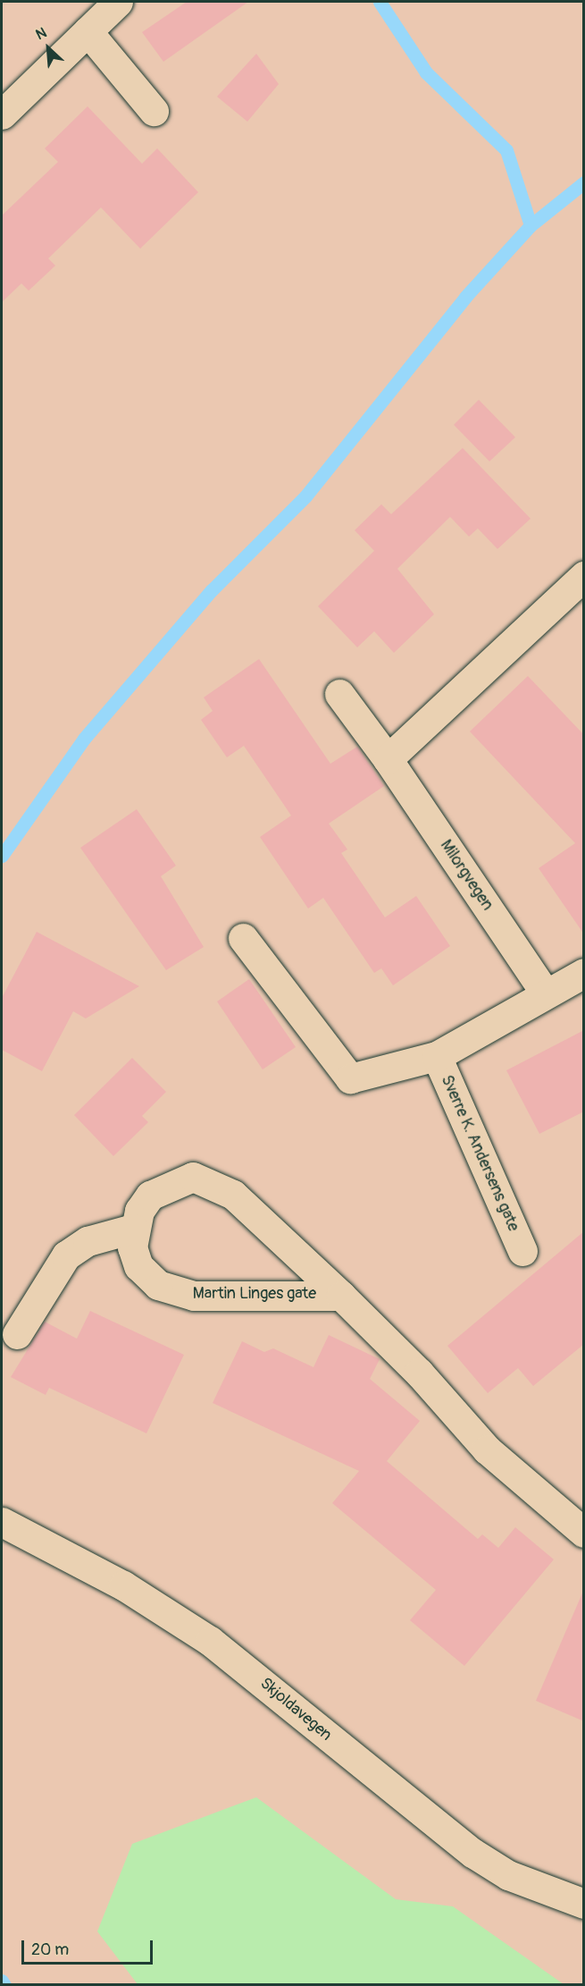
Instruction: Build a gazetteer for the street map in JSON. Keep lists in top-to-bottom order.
{
  "streets": {
    "street": [
      "Milorgvegen",
      "Sverre K. Andersens gate",
      "Martin Linges gate",
      "Skjoldavegen"
    ]
  },
  "crossings": [
    ["Milorgvegen", "Sverre K. Andersens gate"]
  ],
  "scale_bar": "20 m",
  "north": "top left"
}
